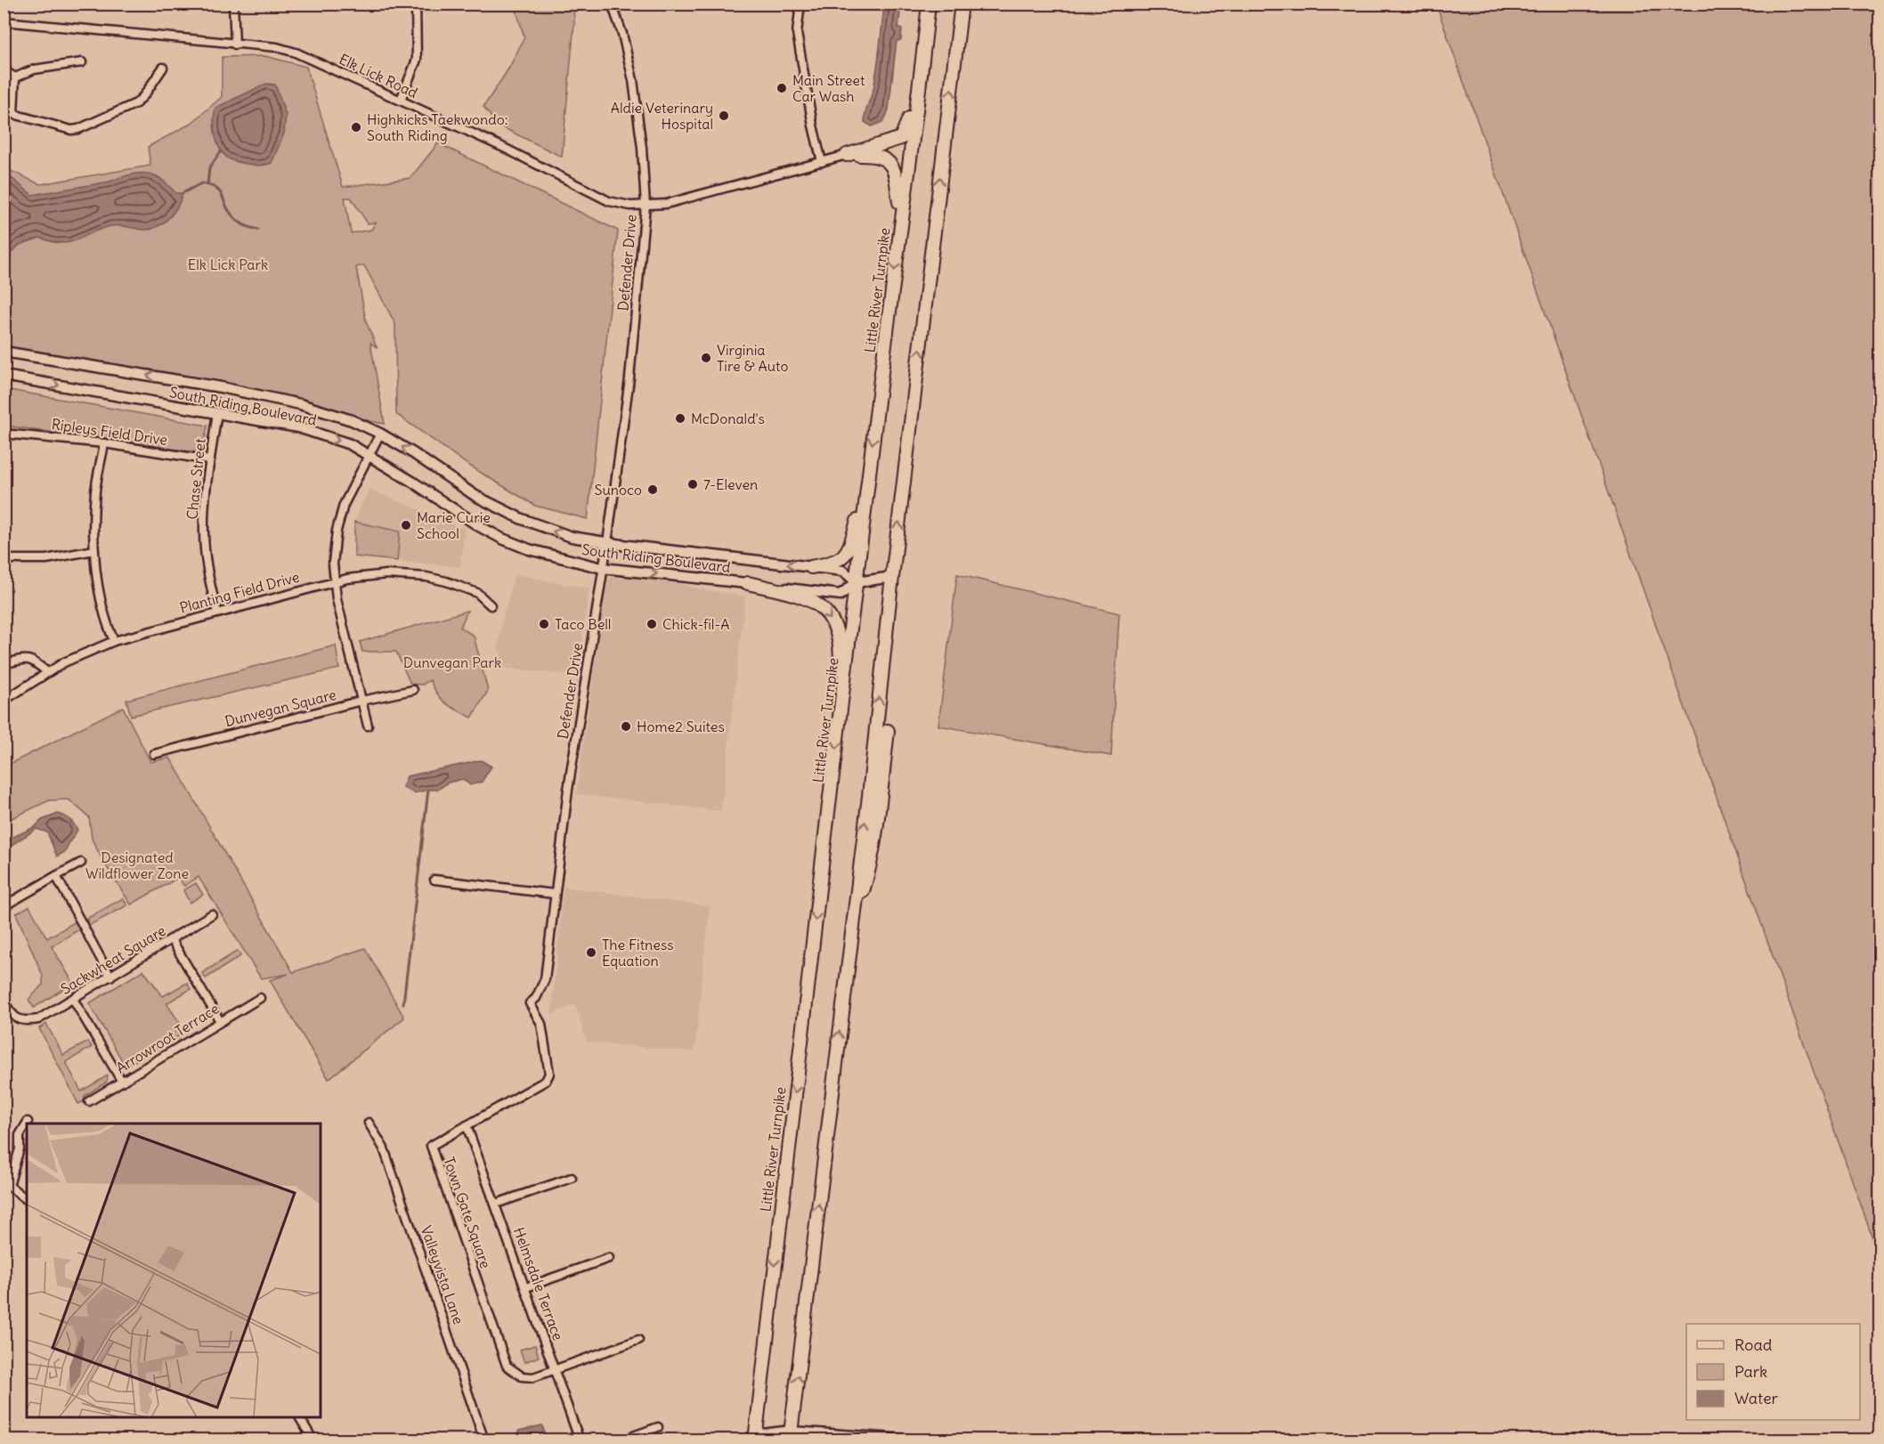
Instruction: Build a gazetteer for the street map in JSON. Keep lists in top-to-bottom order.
{
  "streets": {
    "highway": ["Little River Turnpike"],
    "street": [
      "Elk Lick Road",
      "Defender Drive",
      "South Riding Boulevard",
      "Ripleys Field Drive",
      "Chase Street",
      "Planting Field Drive",
      "Dunvegan Square",
      "Sackwheat Square",
      "Arrowroot Terrace",
      "Town Gate Square",
      "Valleyvista Lane",
      "Helmsdale Terrace"
    ]
  },
  "crossings": [
    ["Elk Lick Road", "Defender Drive"],
    ["Defender Drive", "South Riding Boulevard"],
    ["Defender Drive", "Town Gate Square"],
    ["Little River Turnpike", "South Riding Boulevard"],
    ["South Riding Boulevard", "Chase Street"],
    ["Ripleys Field Drive", "Chase Street"],
    ["Chase Street", "Planting Field Drive"],
    ["Town Gate Square", "Helmsdale Terrace"]
  ],
  "parks": ["Elk Lick Park", "Dunvegan Park", "Designated Wildflower Zone"],
  "places": [
    "Main Street Car Wash",
    "Aldie Veterinary Hospital",
    "Highkicks Taekwondo: South Riding",
    "Virginia Tire & Auto",
    "McDonald's",
    "7-Eleven",
    "Sunoco",
    "Marie Curie School",
    "Taco Bell",
    "Chick-fil-A",
    "Home2 Suites",
    "The Fitness Equation"
  ],
  "legend": ["Road", "Park", "Water"]
}
